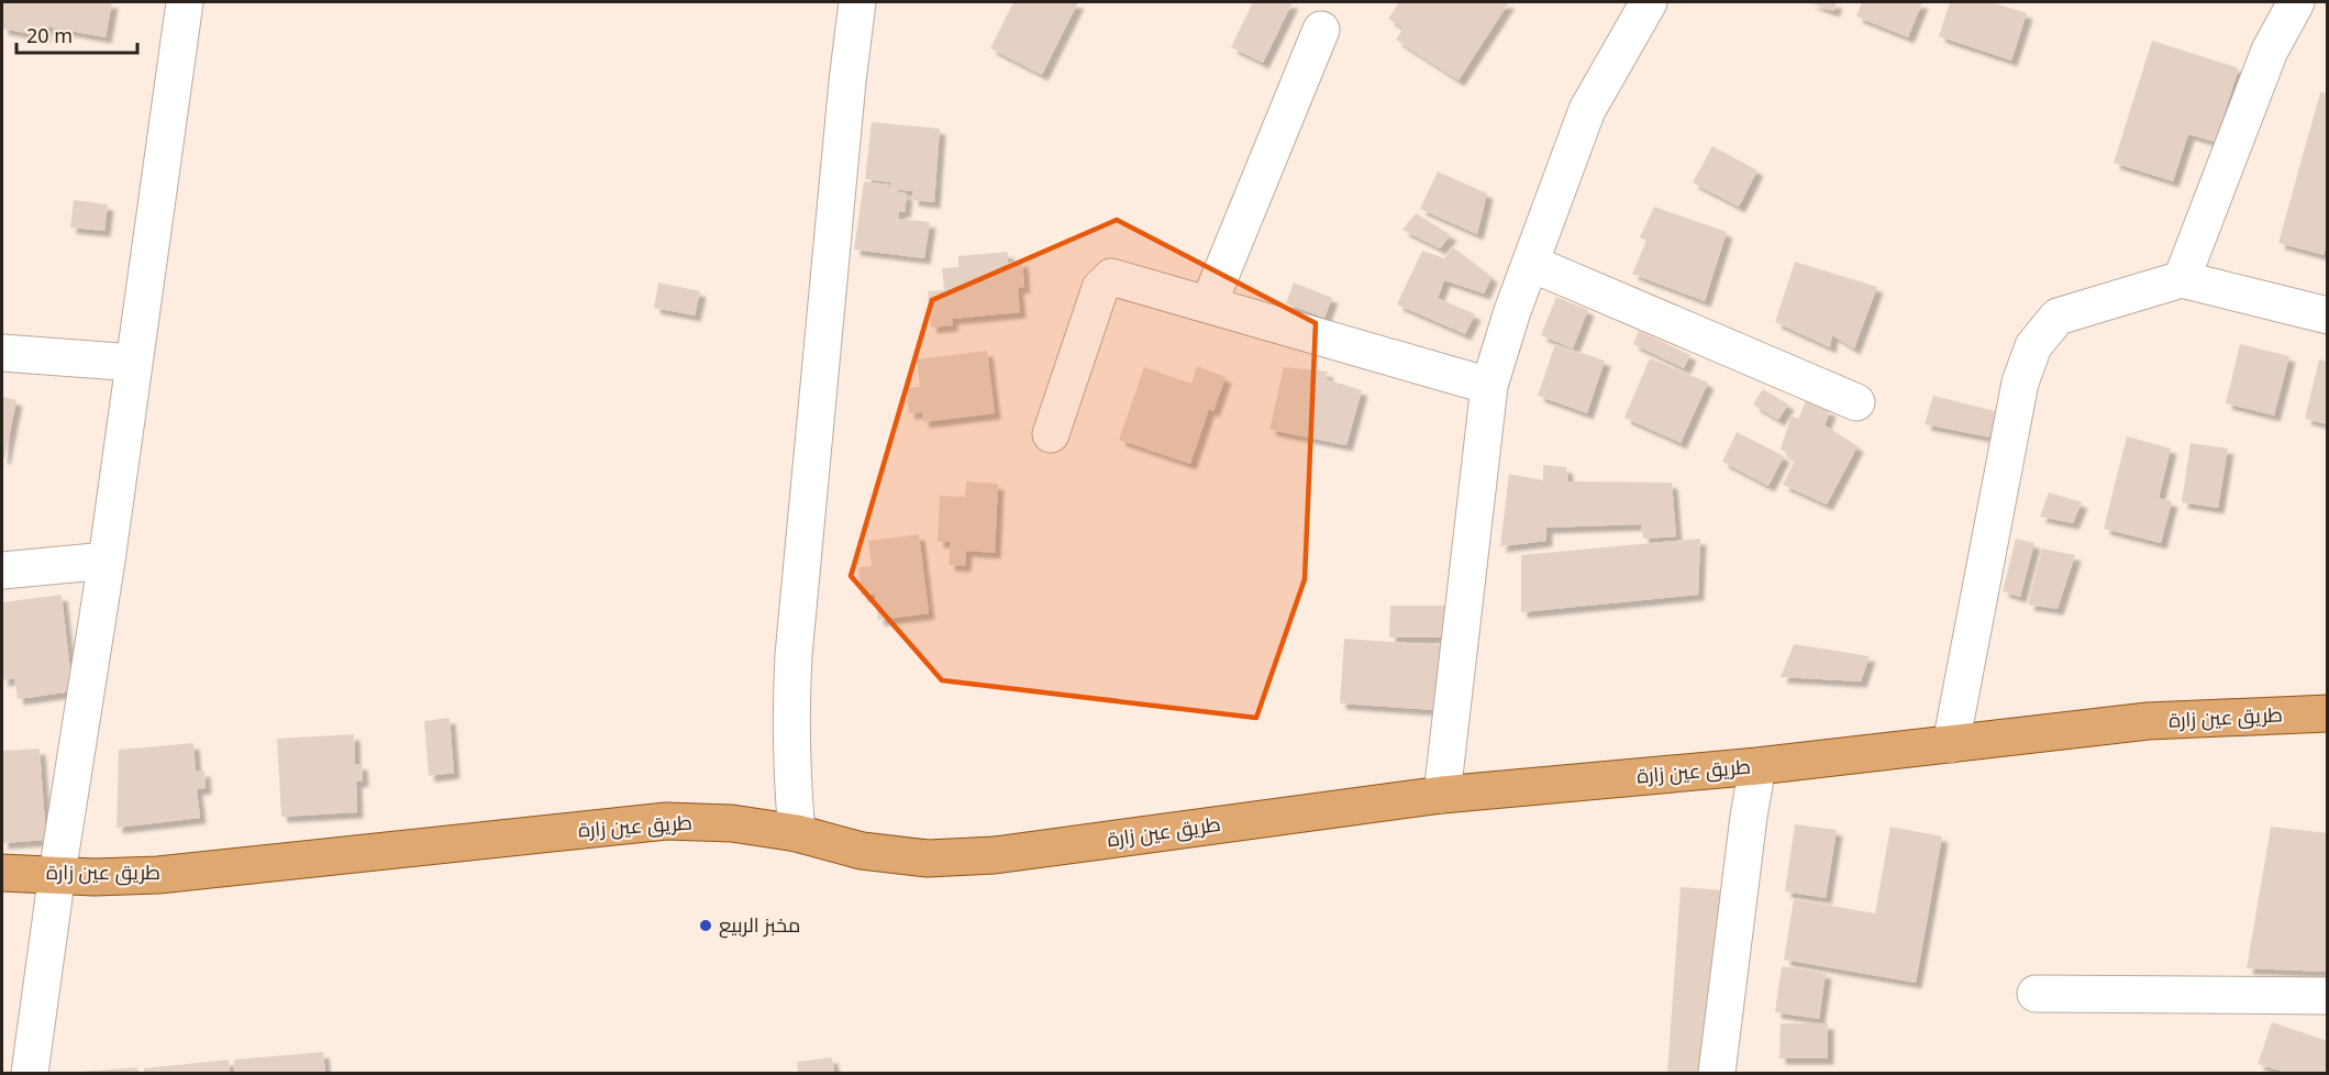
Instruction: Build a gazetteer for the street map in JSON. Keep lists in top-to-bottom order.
{
  "streets": {
    "main road": ["طريق عين زارة"]
  },
  "places": ["مخبز الربيع"],
  "scale_bar": "20 m"
}
